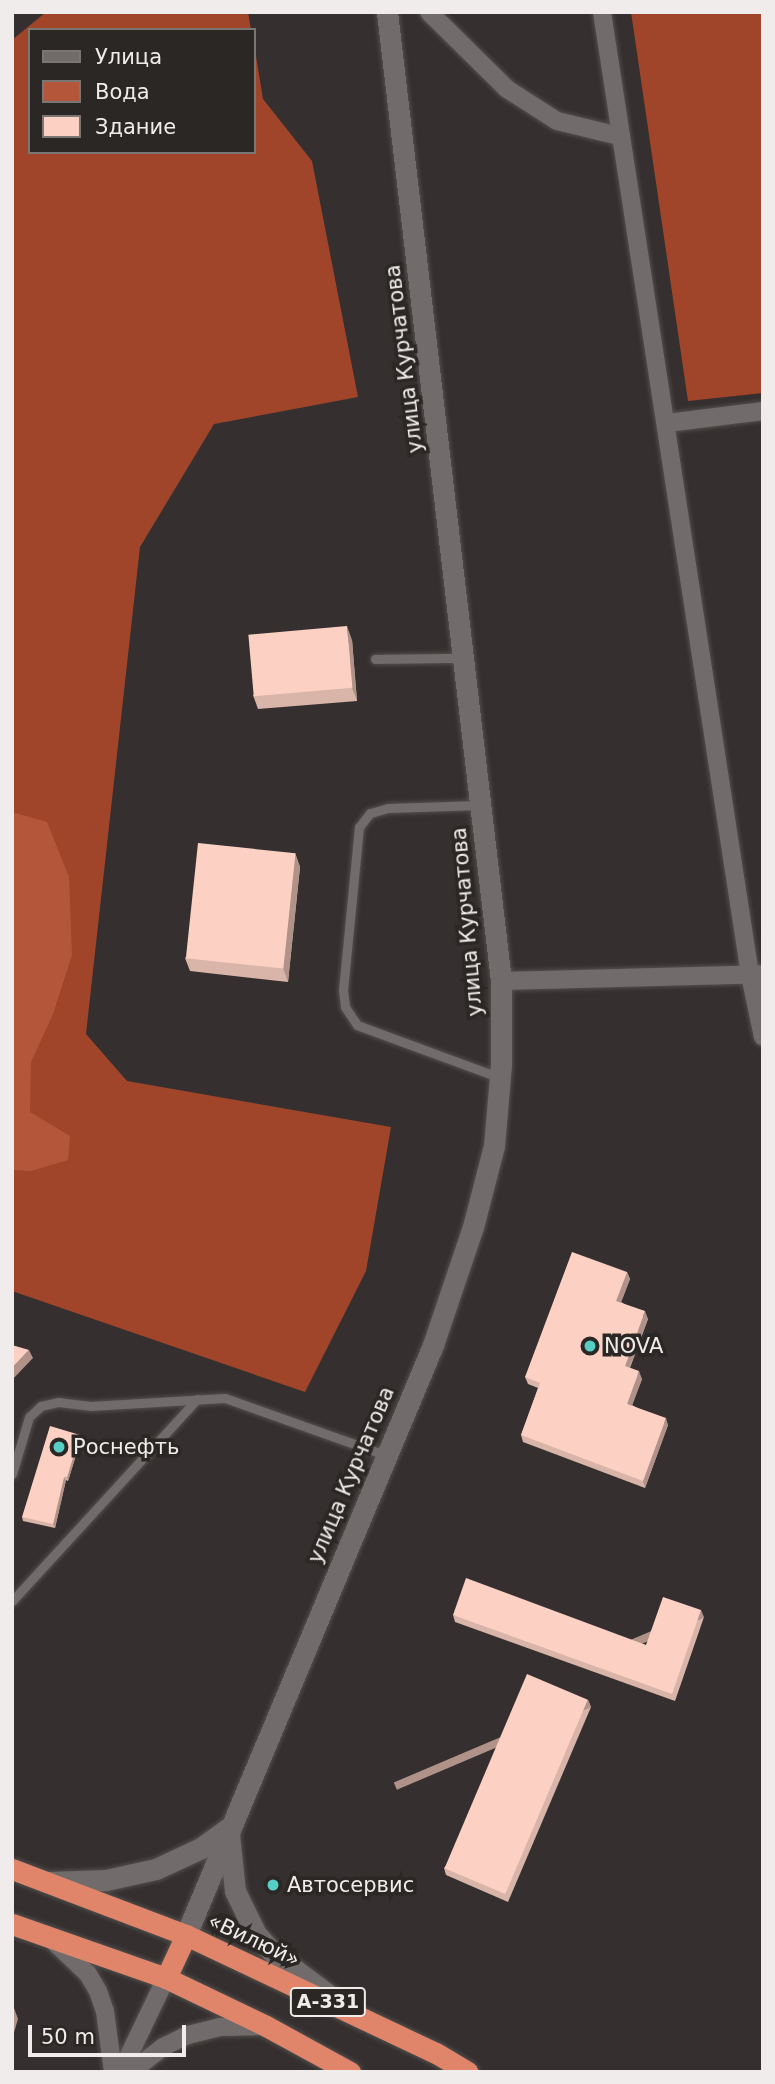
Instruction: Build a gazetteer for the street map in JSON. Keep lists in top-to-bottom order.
{
  "streets": {
    "highway": ["улица Курчатова", "«Вилюй»", "А-331"]
  },
  "crossings": [
    ["улица Курчатова", "«Вилюй»"],
    ["улица Курчатова", "А-331"]
  ],
  "places": ["NOVA", "Роснефть", "Автосервис"],
  "legend": ["Улица", "Вода", "Здание"],
  "scale_bar": "50 m"
}
